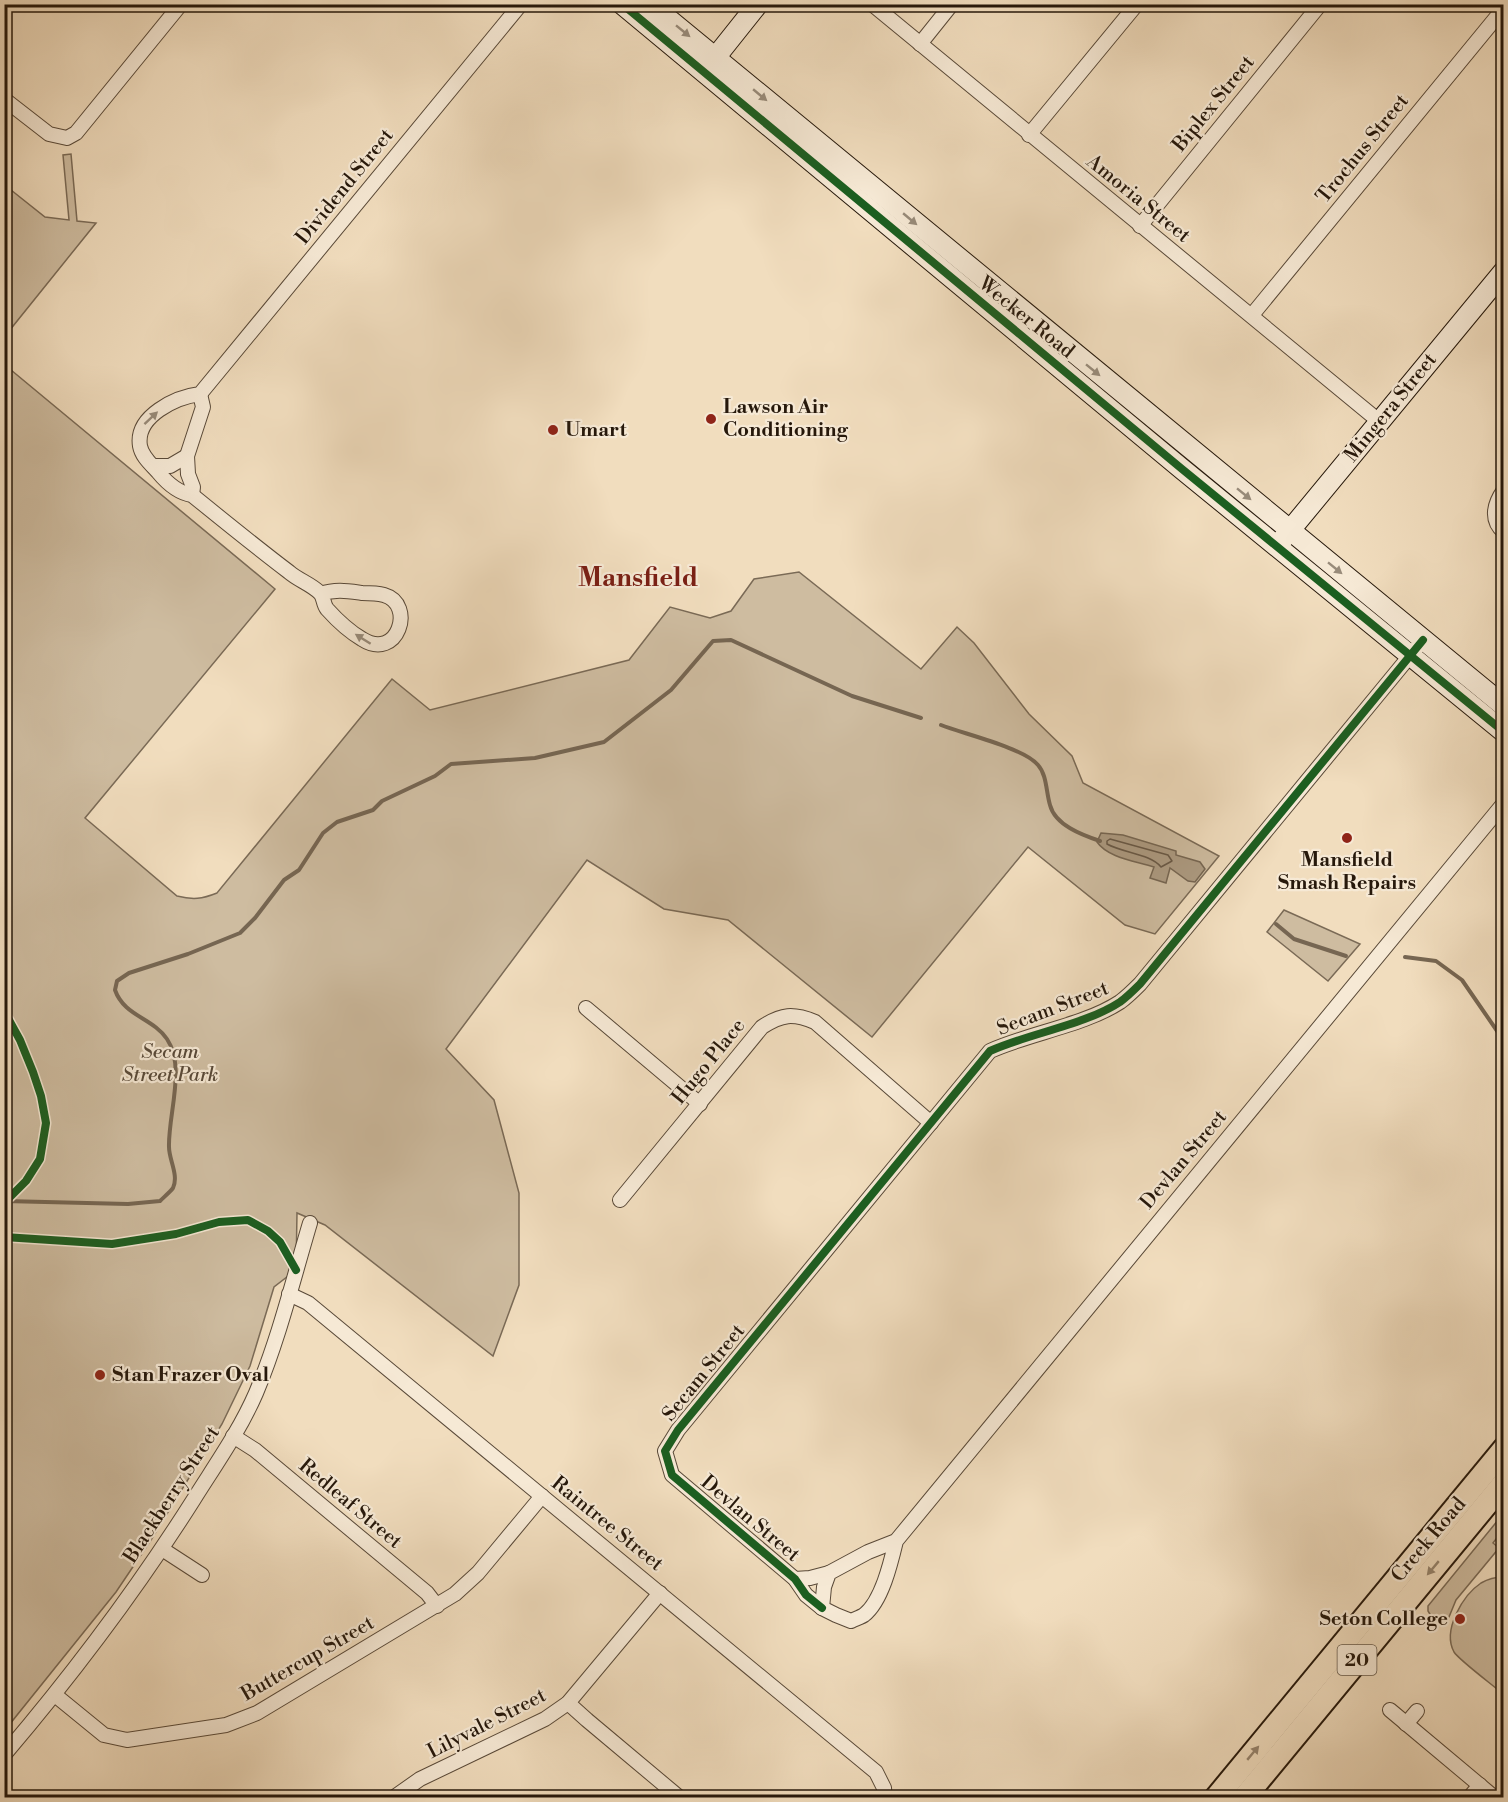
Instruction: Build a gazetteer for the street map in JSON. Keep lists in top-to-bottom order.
{
  "streets": {
    "main road": ["Creek Road", "20"],
    "street": [
      "Biplex Street",
      "Trochus Street",
      "Dividend Street",
      "Amoria Street",
      "Wecker Road",
      "Mingera Street",
      "Secam Street",
      "Hugo Place",
      "Devlan Street",
      "Blackberry Street",
      "Redleaf Street",
      "Raintree Street",
      "Buttercup Street",
      "Lilyvale Street"
    ]
  },
  "crossings": [
    ["Biplex Street", "Amoria Street"],
    ["Trochus Street", "Amoria Street"],
    ["Amoria Street", "Mingera Street"],
    ["Wecker Road", "Mingera Street"],
    ["Wecker Road", "Secam Street"],
    ["Secam Street", "Hugo Place"],
    ["Secam Street", "Devlan Street"],
    ["Blackberry Street", "Redleaf Street"],
    ["Blackberry Street", "Raintree Street"],
    ["Blackberry Street", "Buttercup Street"],
    ["Redleaf Street", "Buttercup Street"],
    ["Raintree Street", "Buttercup Street"],
    ["Raintree Street", "Lilyvale Street"]
  ],
  "districts": ["Mansfield"],
  "parks": ["Secam Street Park"],
  "places": [
    "Lawson Air Conditioning",
    "Umart",
    "Mansfield Smash Repairs",
    "Stan Frazer Oval",
    "Seton College"
  ]
}
